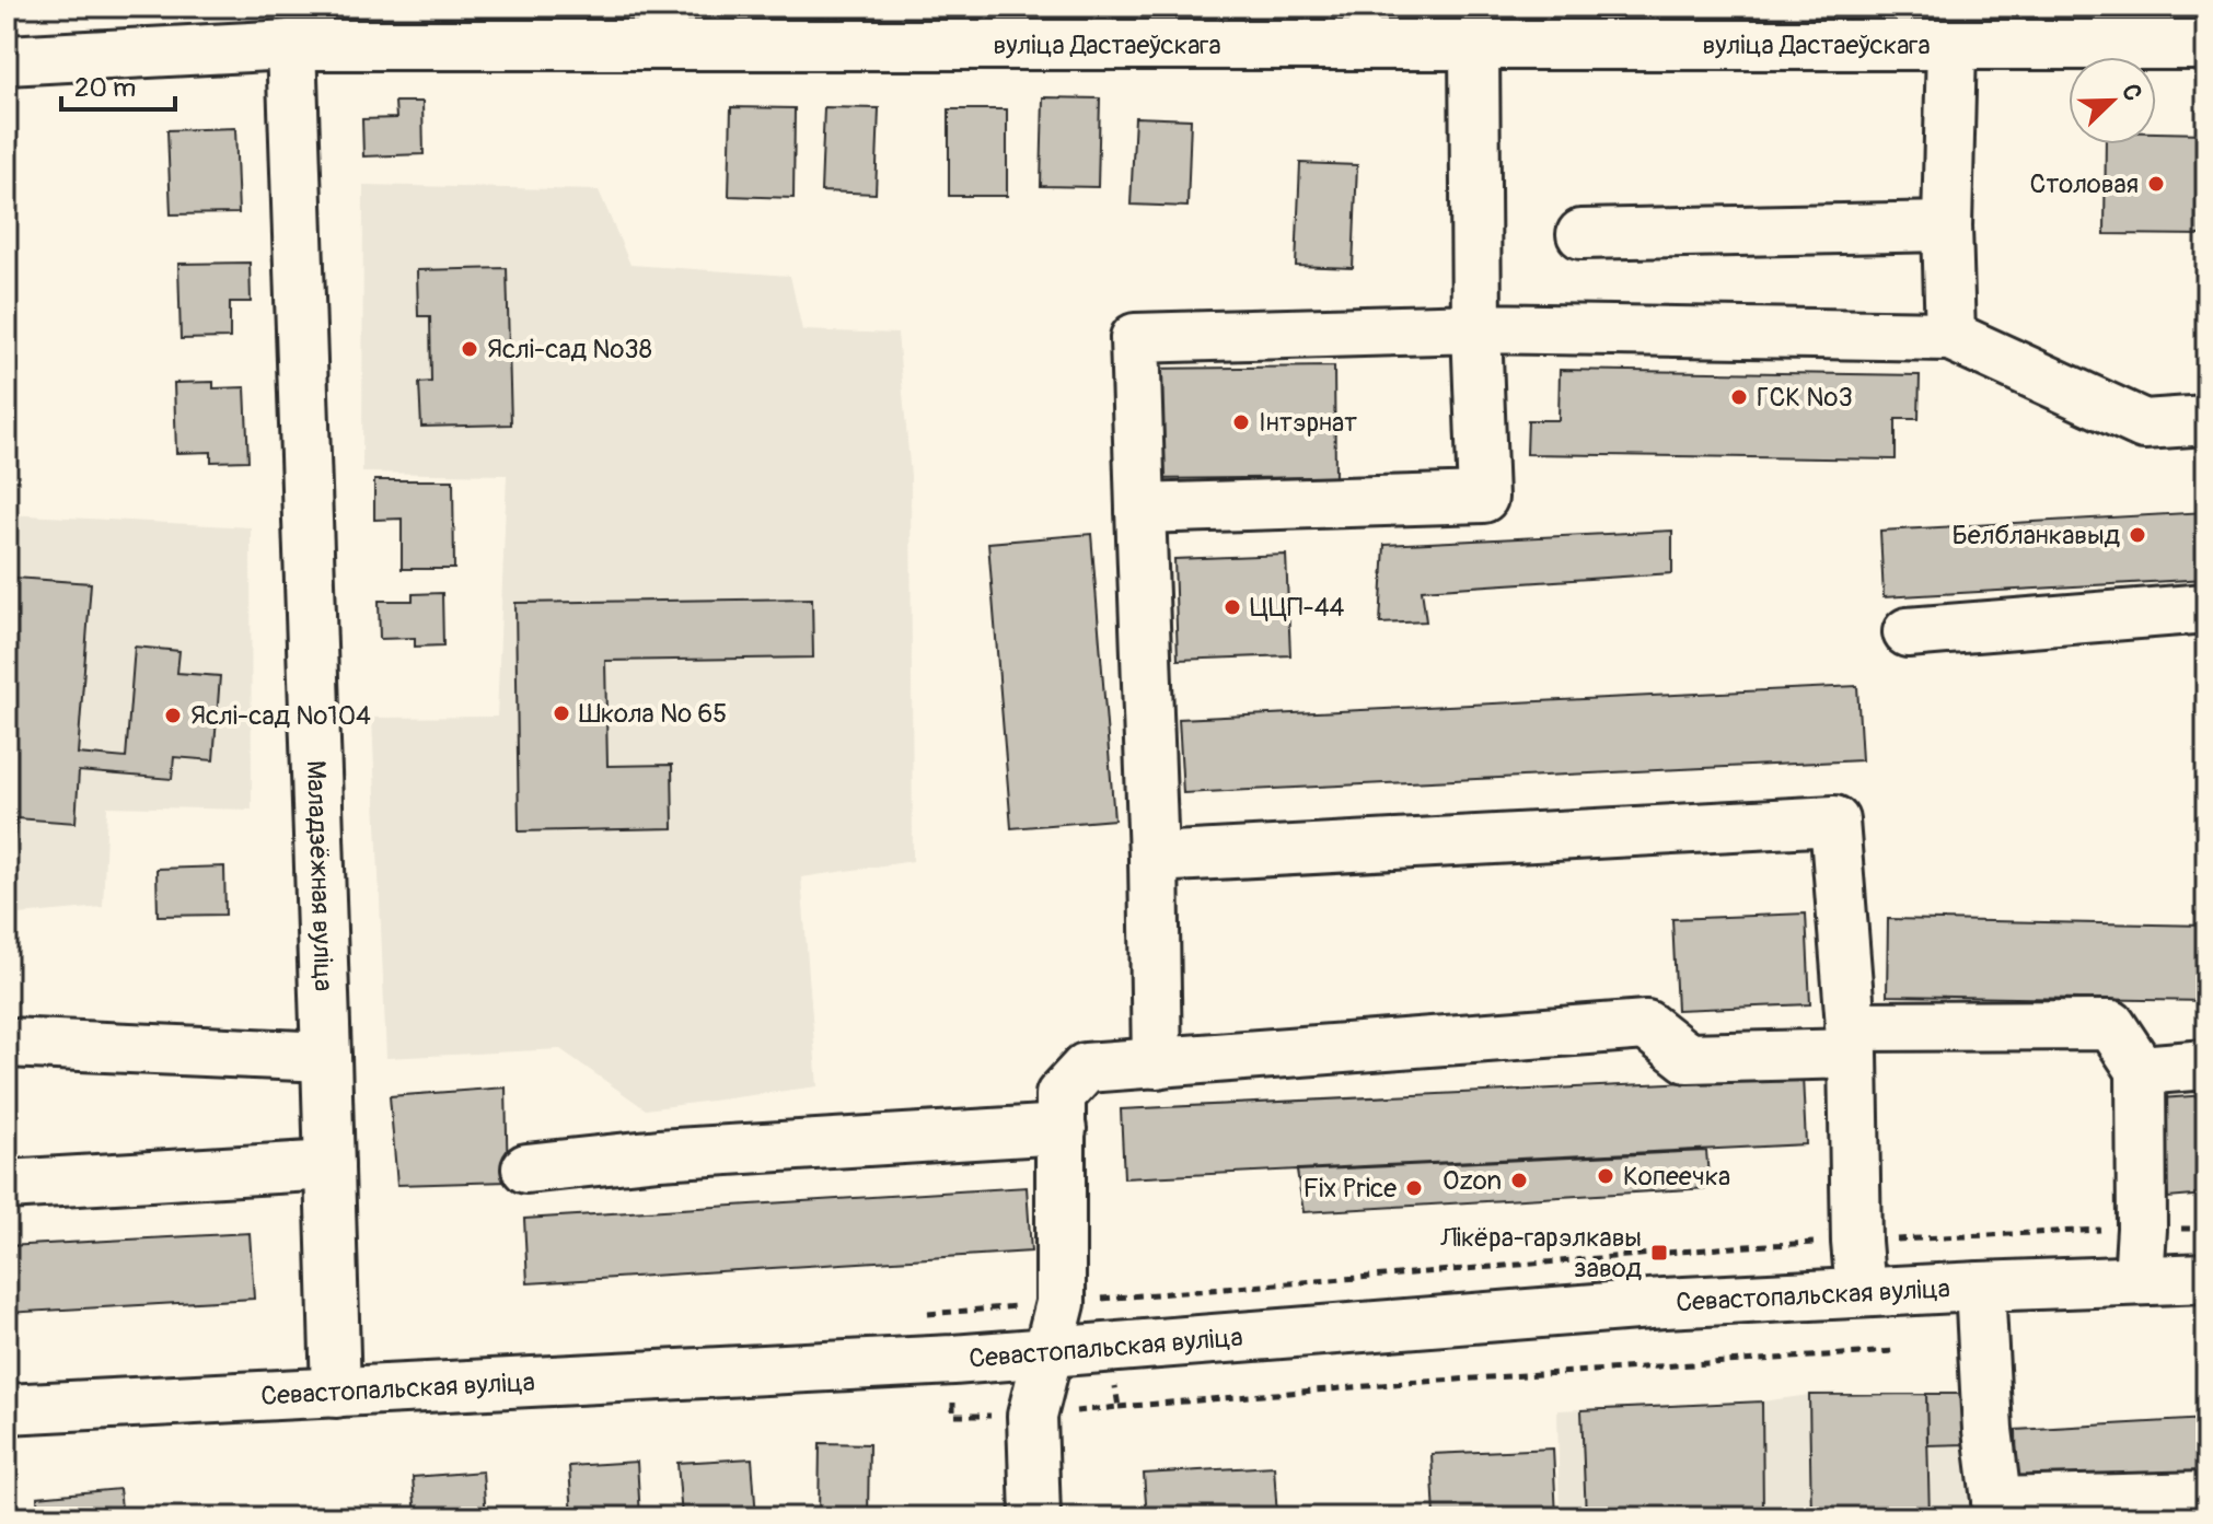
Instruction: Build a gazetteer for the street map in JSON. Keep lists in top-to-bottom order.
{
  "streets": {
    "street": ["вуліца Дастаеўскага", "Маладзёжная вуліца", "Севастопальская вуліца"]
  },
  "crossings": [
    ["вуліца Дастаеўскага", "Маладзёжная вуліца"],
    ["Маладзёжная вуліца", "Севастопальская вуліца"]
  ],
  "places": {
    "other": [
      "Столовая",
      "Яслі-сад №38",
      "ГСК №3",
      "Інтэрнат",
      "Белбланкавыд",
      "ЦЦП-44",
      "Школа № 65",
      "Яслі-сад №104",
      "Копеечка",
      "Ozon",
      "Fix Price"
    ],
    "transit": ["Лікёра-гарэлкавы завод"]
  },
  "scale_bar": "20 m",
  "north": "top right"
}
